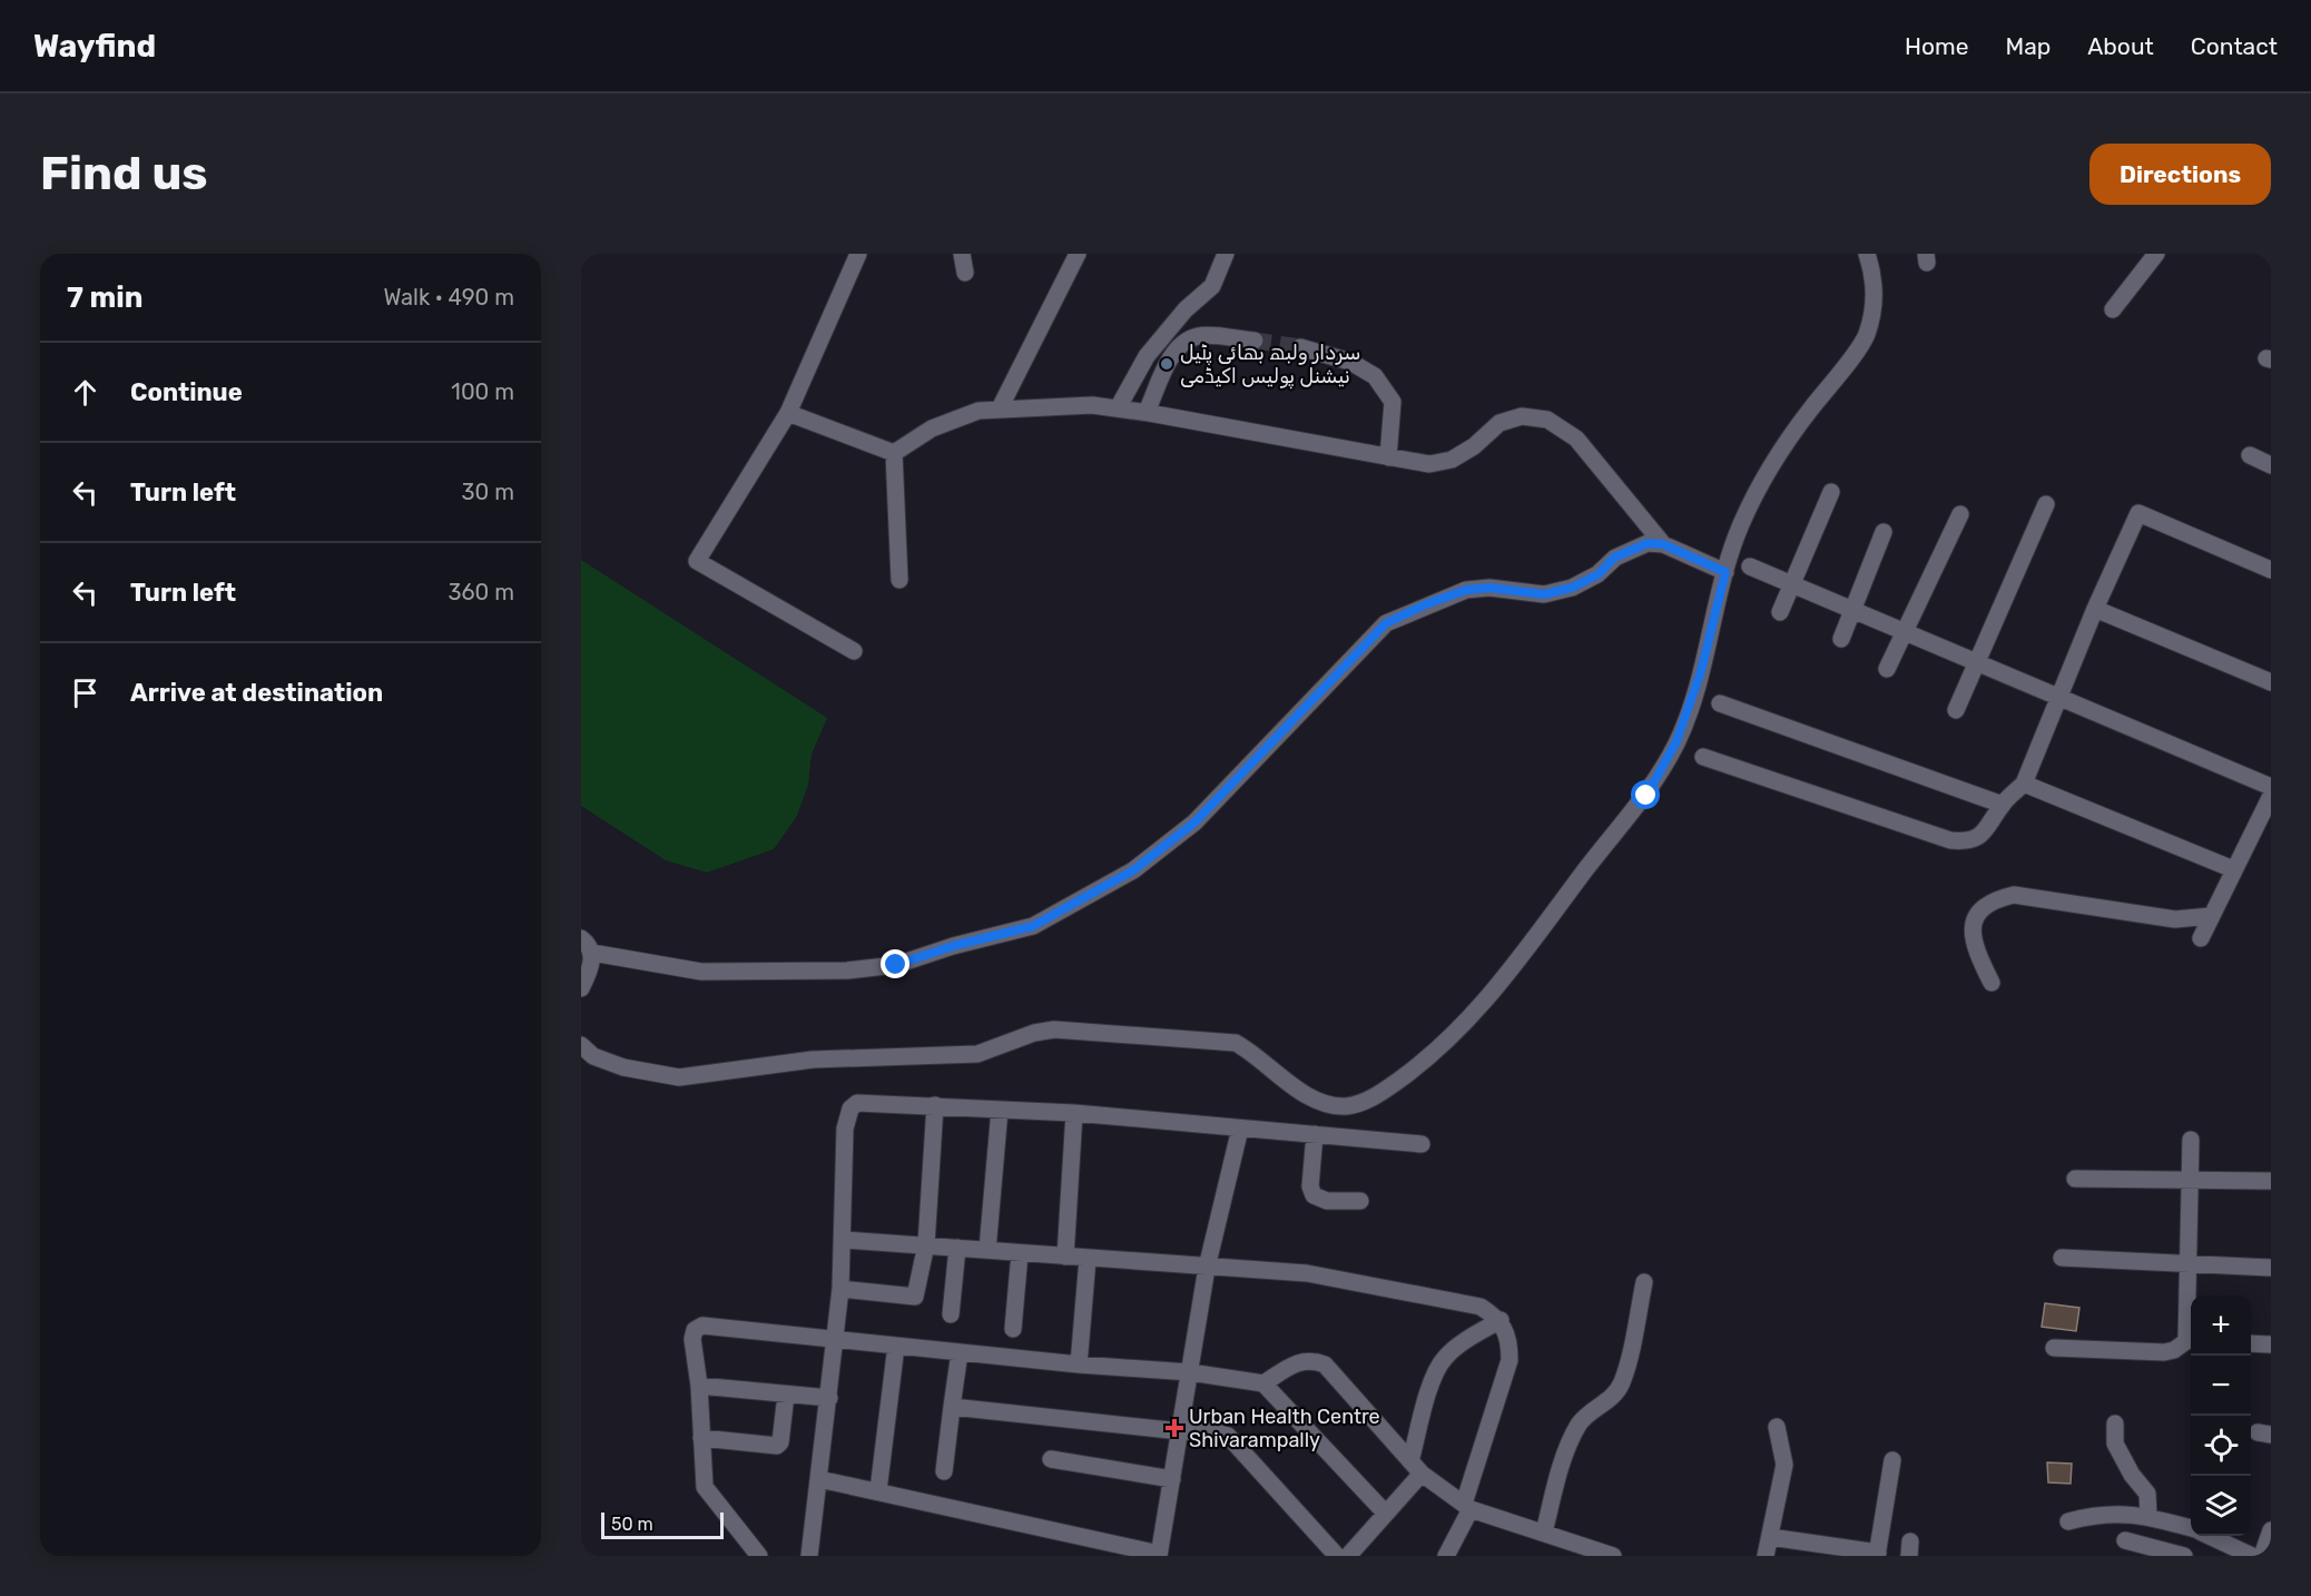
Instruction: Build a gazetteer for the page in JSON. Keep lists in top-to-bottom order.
{
  "places": {
    "other": ["سردار ولبھ بھائی پٹیل نیشنل پولیس اکیڈمی"],
    "health": ["Urban Health Centre Shivarampally"]
  },
  "scale_bar": "50 m",
  "page": {
    "header": "Wayfind",
    "nav": [
      "Home",
      "Map",
      "About",
      "Contact"
    ],
    "buttons": "Directions",
    "title": "Find us",
    "heading": ["7 min", "Walk · 490 m"],
    "list": [
      ["Continue", "100 m"],
      ["Turn left", "30 m"],
      ["Turn left", "360 m"],
      "Arrive at destination"
    ],
    "map_buttons": ["+", "−"],
    "scale": "50 m"
  }
}
